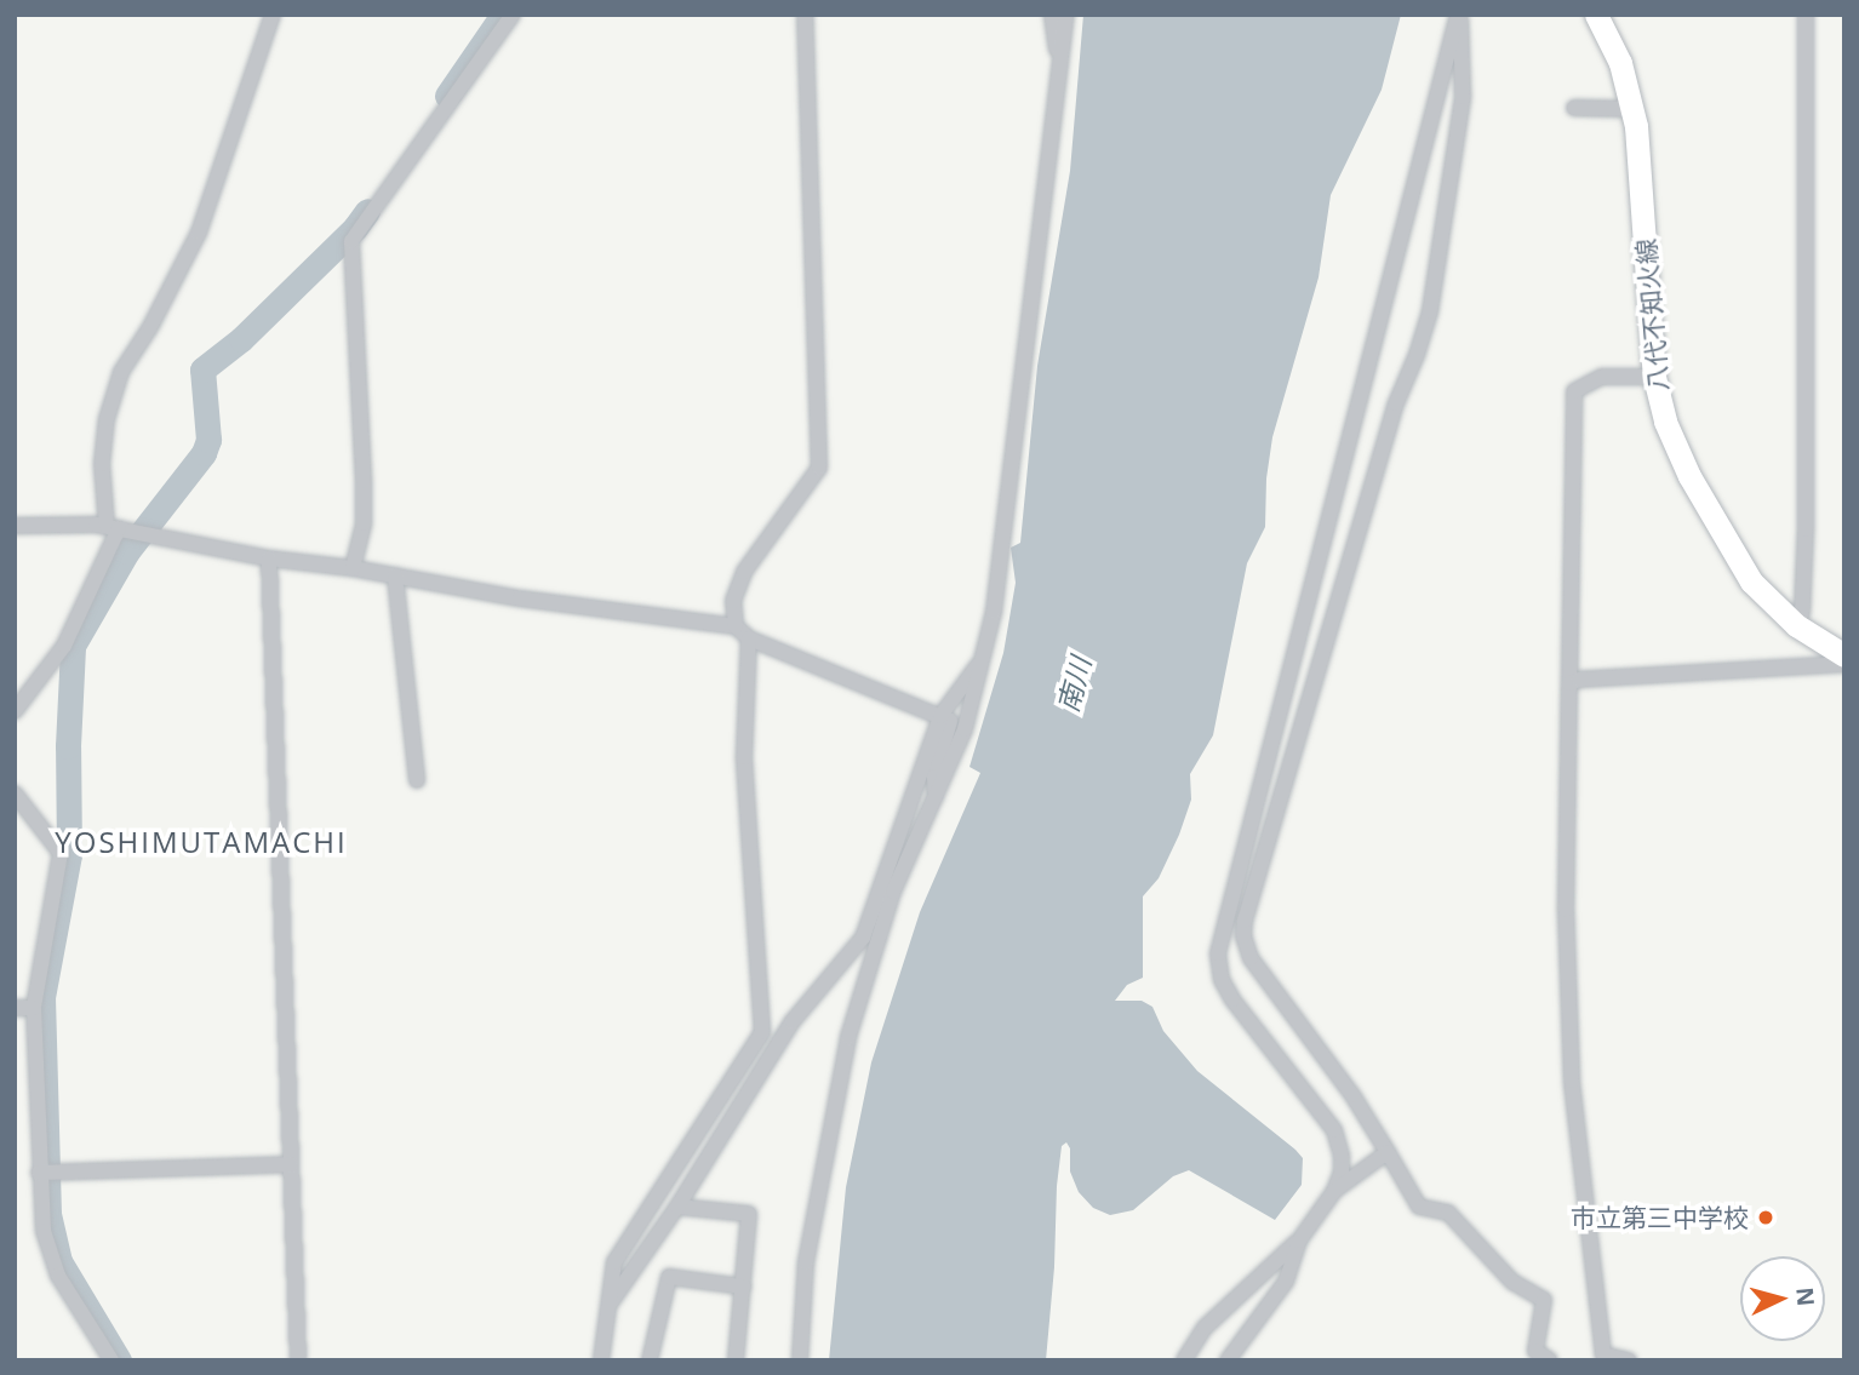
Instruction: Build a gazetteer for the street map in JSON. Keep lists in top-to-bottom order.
{
  "streets": {
    "main road": ["八代不知火線"]
  },
  "districts": ["YOSHIMUTAMACHI"],
  "water": ["南川"],
  "places": ["市立第三中学校"],
  "north": "right"
}
